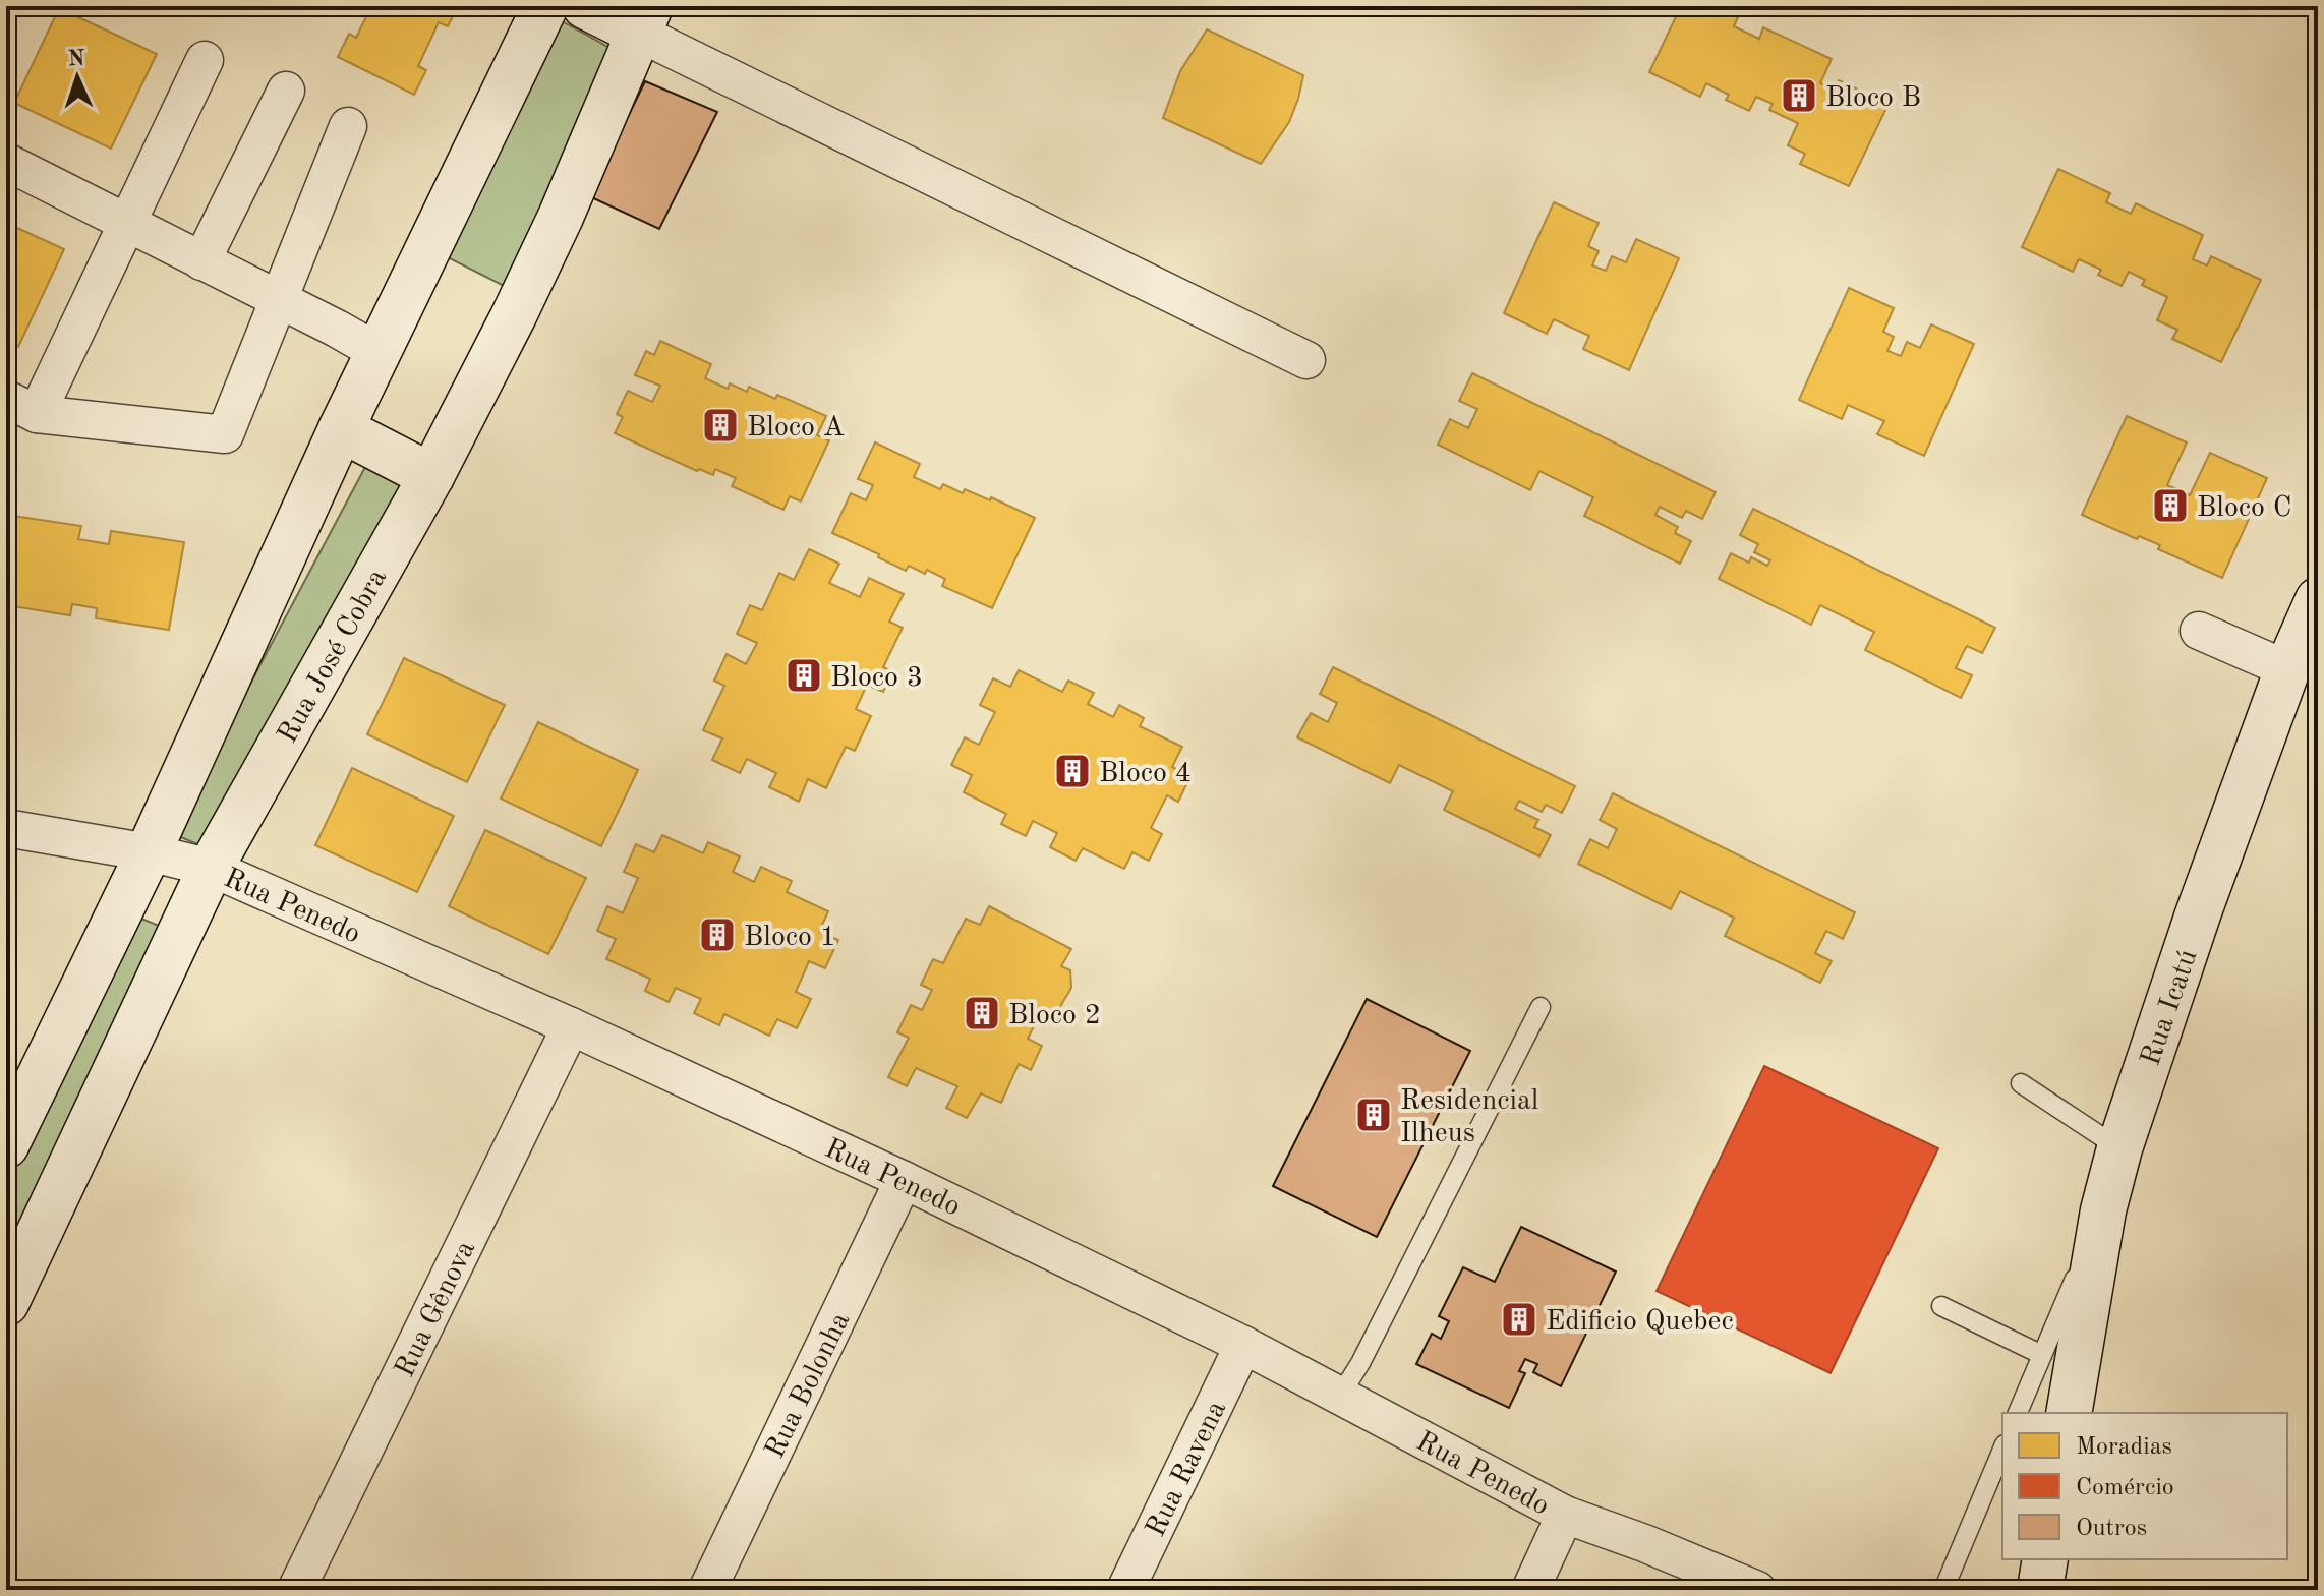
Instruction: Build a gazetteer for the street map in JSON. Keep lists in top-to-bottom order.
{
  "streets": {
    "street": [
      "Rua José Cobra",
      "Rua Penedo",
      "Rua Icatú",
      "Rua Gênova",
      "Rua Bolonha",
      "Rua Ravena"
    ]
  },
  "crossings": [
    ["Rua José Cobra", "Rua Penedo"],
    ["Rua Penedo", "Rua Gênova"],
    ["Rua Penedo", "Rua Bolonha"],
    ["Rua Penedo", "Rua Ravena"]
  ],
  "places": {
    "building": [
      "Bloco B",
      "Bloco A",
      "Bloco C",
      "Bloco 3",
      "Bloco 4",
      "Bloco 1",
      "Bloco 2",
      "Residencial Ilheus",
      "Edificio Quebec"
    ]
  },
  "legend": ["Moradias", "Comércio", "Outros"],
  "north": "top"
}
